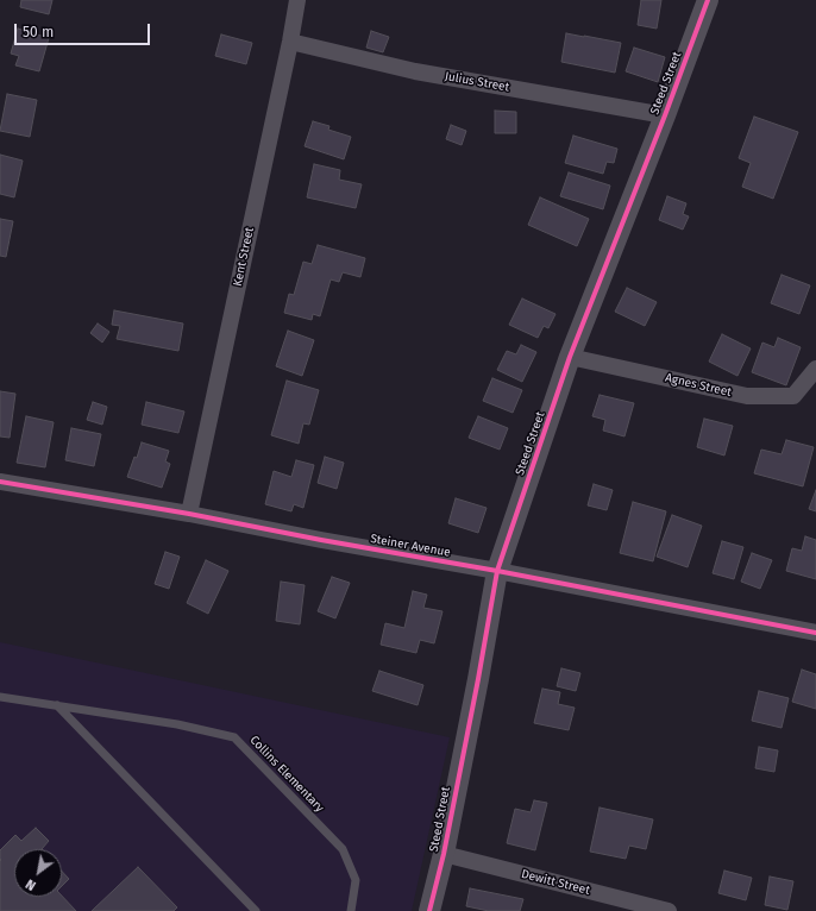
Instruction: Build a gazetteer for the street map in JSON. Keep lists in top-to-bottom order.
{
  "streets": {
    "street": [
      "Julius Street",
      "Steed Street",
      "Kent Street",
      "Agnes Street",
      "Steiner Avenue",
      "Dewitt Street"
    ],
    "lane": ["Collins Elementary"]
  },
  "crossings": [
    ["Julius Street", "Steed Street"],
    ["Julius Street", "Kent Street"],
    ["Steed Street", "Agnes Street"],
    ["Steed Street", "Steiner Avenue"],
    ["Steed Street", "Dewitt Street"],
    ["Kent Street", "Steiner Avenue"]
  ],
  "scale_bar": "50 m",
  "north": "bottom left"
}
